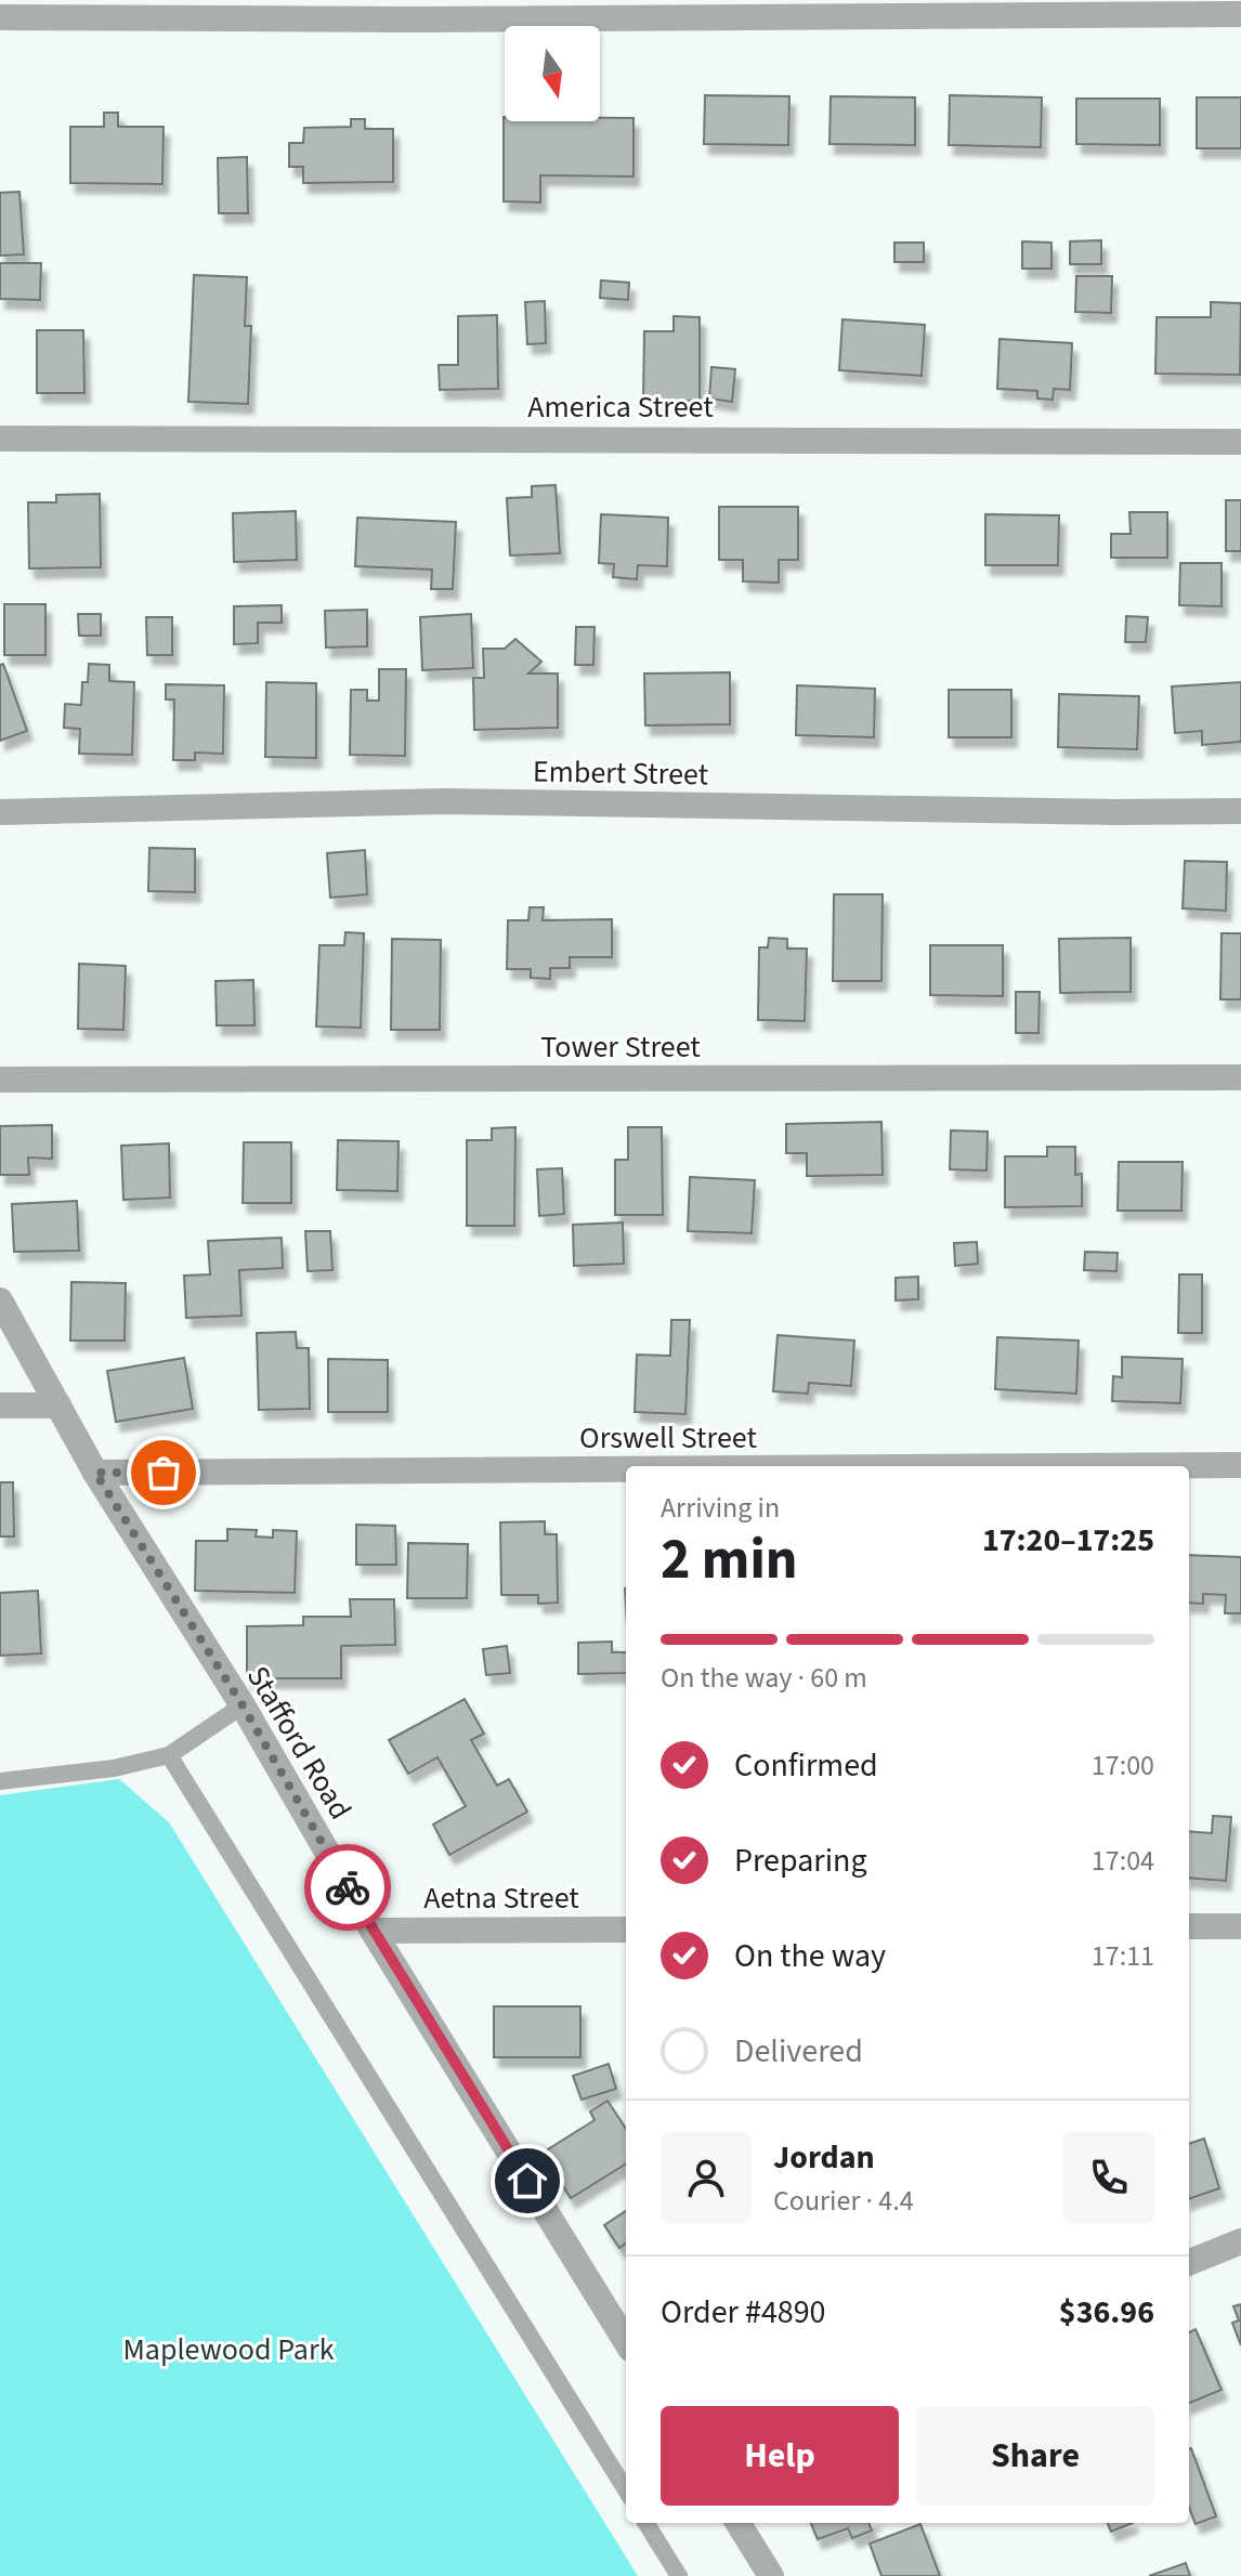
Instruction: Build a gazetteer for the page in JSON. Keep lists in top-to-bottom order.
{
  "streets": {
    "street": [
      "America Street",
      "Embert Street",
      "Tower Street",
      "Orswell Street",
      "Stafford Road",
      "Aetna Street"
    ]
  },
  "crossings": [
    ["Orswell Street", "Stafford Road"],
    ["Stafford Road", "Aetna Street"]
  ],
  "parks": ["Maplewood Park"],
  "north": "bottom",
  "page": {
    "heading": ["2 min", "Arriving in", "17:20–17:25"],
    "panel": [
      "Jordan",
      "Courier · 4.4",
      "Order #4890",
      "$36.96"
    ],
    "bar": "On the way · 60 m",
    "list": [
      ["Confirmed", "17:00"],
      ["Preparing", "17:04"],
      ["On the way", "17:11"],
      "Delivered"
    ],
    "buttons": ["Help", "Share"]
  }
}
